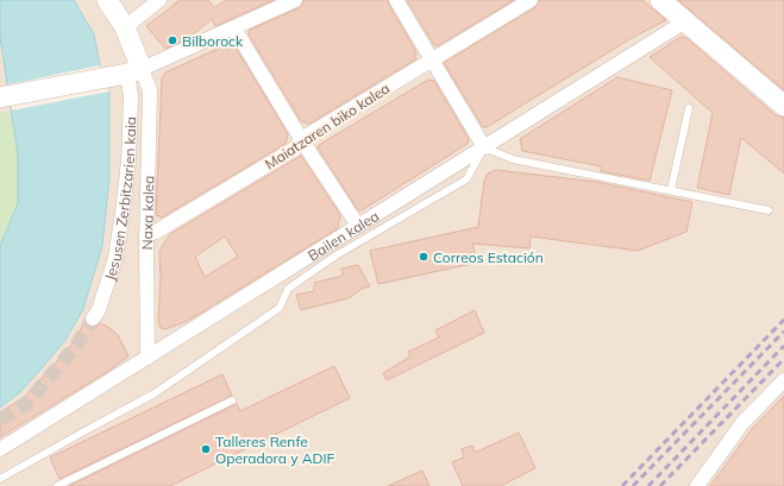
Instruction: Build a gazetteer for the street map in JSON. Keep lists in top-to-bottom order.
{
  "streets": {
    "street": [
      "Maiatzaren biko kalea",
      "Jesusen Zerbitzarien kaia",
      "Naxa kalea",
      "Bailen kalea"
    ]
  },
  "crossings": [
    ["Maiatzaren biko kalea", "Naxa kalea"],
    ["Jesusen Zerbitzarien kaia", "Naxa kalea"],
    ["Naxa kalea", "Bailen kalea"]
  ],
  "places": ["Bilborock", "Correos Estación", "Talleres Renfe Operadora y ADIF"]
}
